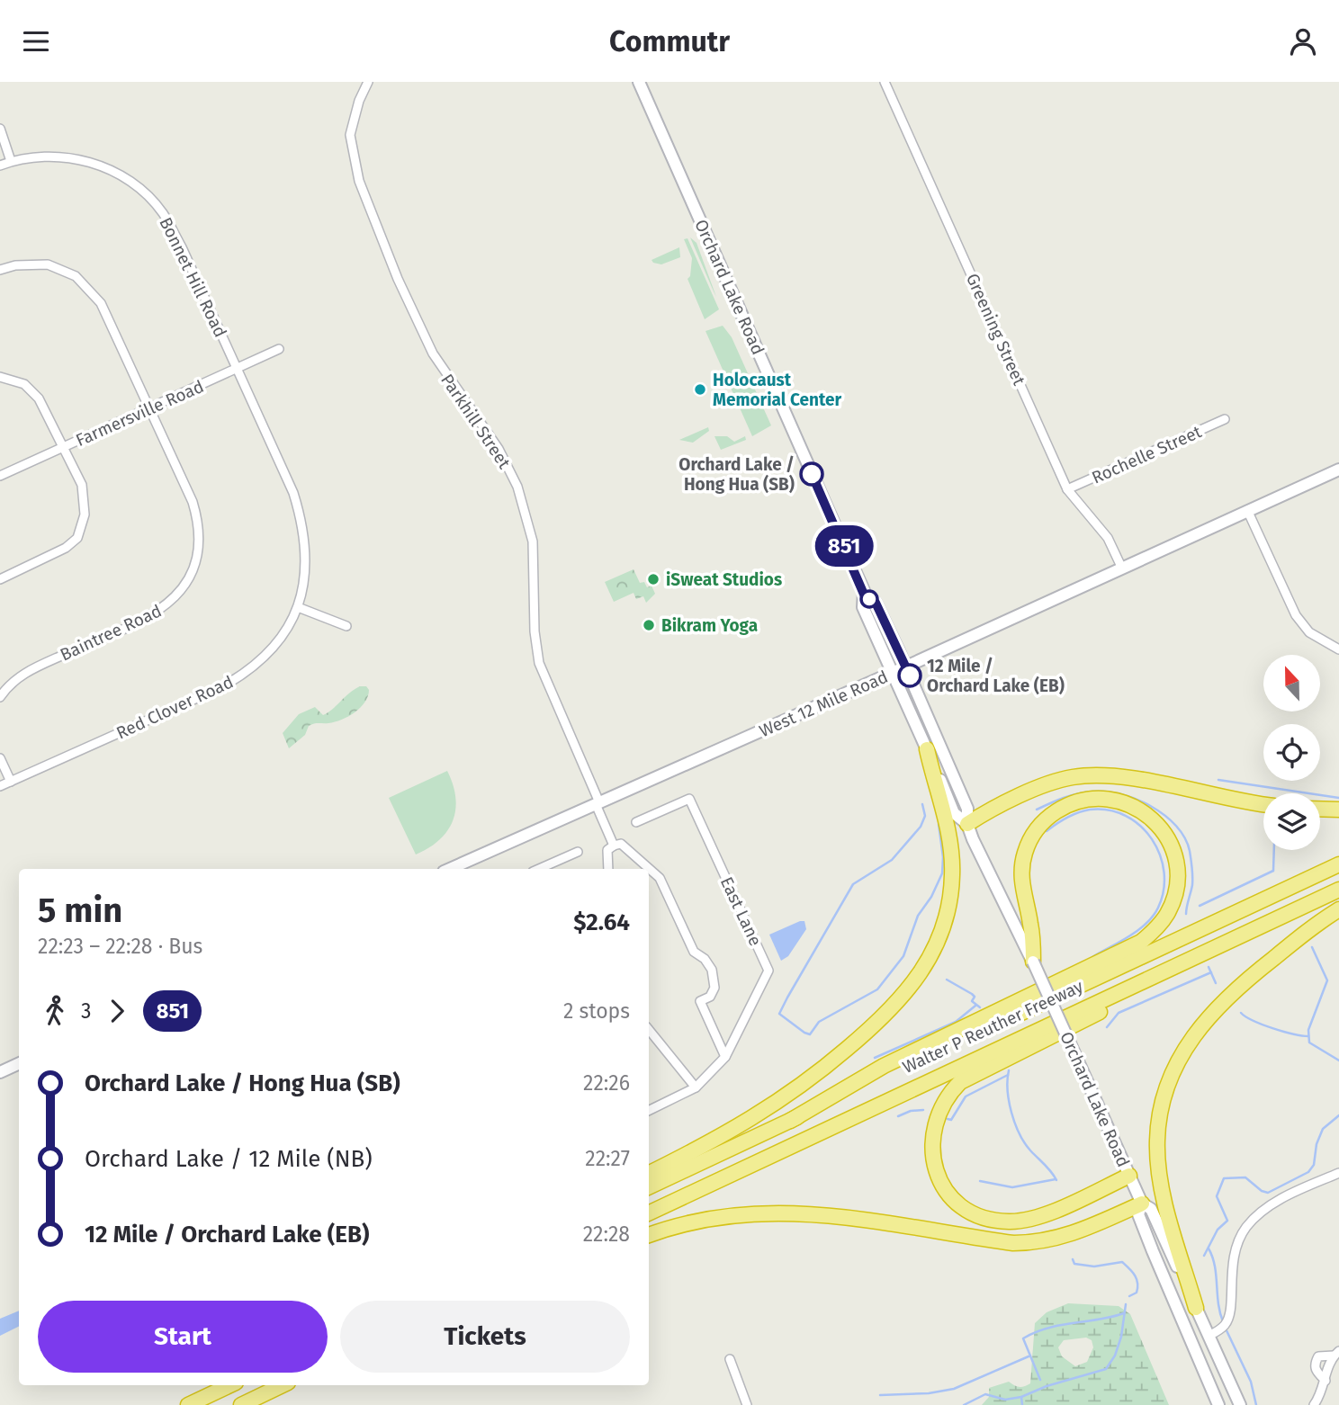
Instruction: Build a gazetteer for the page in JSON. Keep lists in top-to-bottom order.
{
  "streets": {
    "highway": ["Walter P Reuther Freeway"],
    "main road": ["Orchard Lake Road", "West 12 Mile Road"],
    "street": [
      "Bonnet Hill Road",
      "Greening Street",
      "Farmersville Road",
      "Parkhill Street",
      "Rochelle Street",
      "Baintree Road",
      "Red Clover Road",
      "East Lane"
    ]
  },
  "crossings": [
    ["Bonnet Hill Road", "Farmersville Road"],
    ["Bonnet Hill Road", "Red Clover Road"],
    ["Orchard Lake Road", "West 12 Mile Road"],
    ["Greening Street", "Rochelle Street"],
    ["Greening Street", "West 12 Mile Road"],
    ["Farmersville Road", "Baintree Road"],
    ["Farmersville Road", "Red Clover Road"],
    ["Parkhill Street", "West 12 Mile Road"]
  ],
  "places": [
    "Holocaust Memorial Center",
    "Orchard Lake / Hong Hua (SB)",
    "iSweat Studios",
    "Bikram Yoga",
    "12 Mile / Orchard Lake (EB)"
  ],
  "lines": ["bus line 851"],
  "north": "top",
  "page": {
    "header": "Commutr",
    "on_map": "851",
    "heading": ["5 min", "22:23 – 22:28 · Bus", "$2.64"],
    "legs": ["3", "851", "2 stops"],
    "list": [
      {
        "name": "Orchard Lake / Hong Hua (SB)",
        "value": "22:26"
      },
      {
        "name": "Orchard Lake / 12 Mile (NB)",
        "value": "22:27"
      },
      {
        "name": "12 Mile / Orchard Lake (EB)",
        "value": "22:28"
      }
    ],
    "buttons": ["Start", "Tickets"]
  }
}
